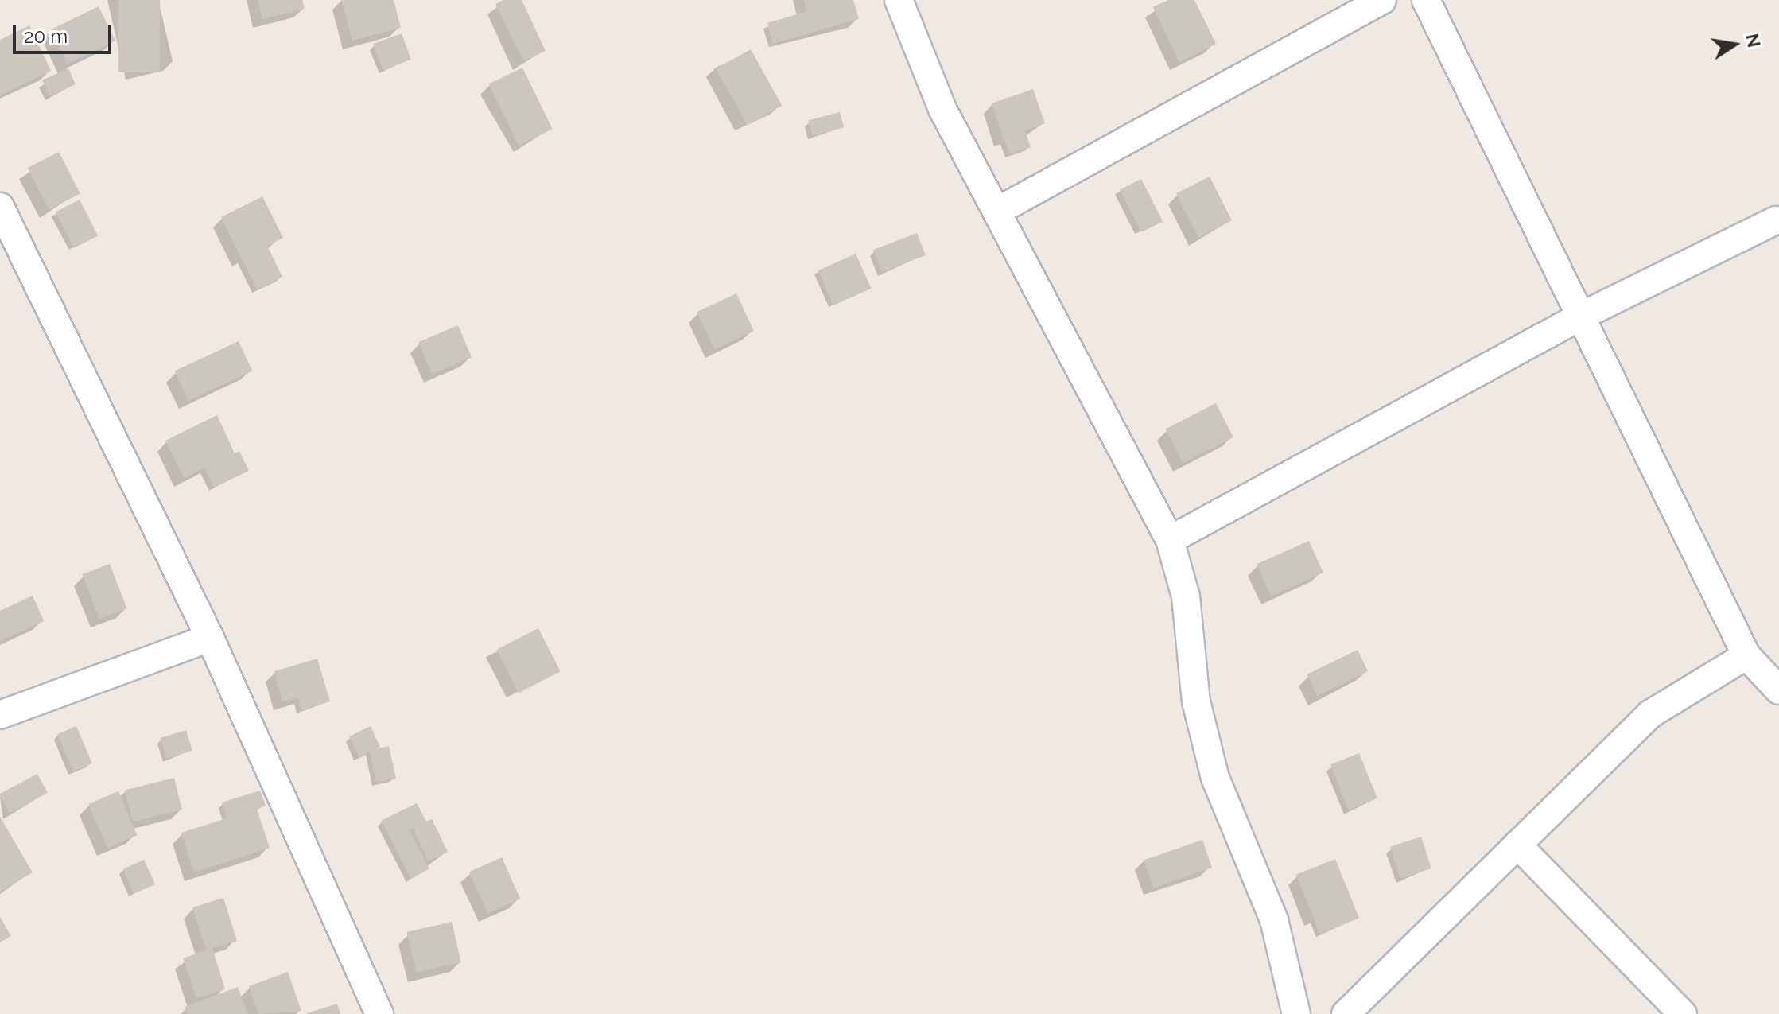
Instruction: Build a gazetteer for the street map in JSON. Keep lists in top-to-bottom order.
{
  "scale_bar": "20 m",
  "north": "right"
}
